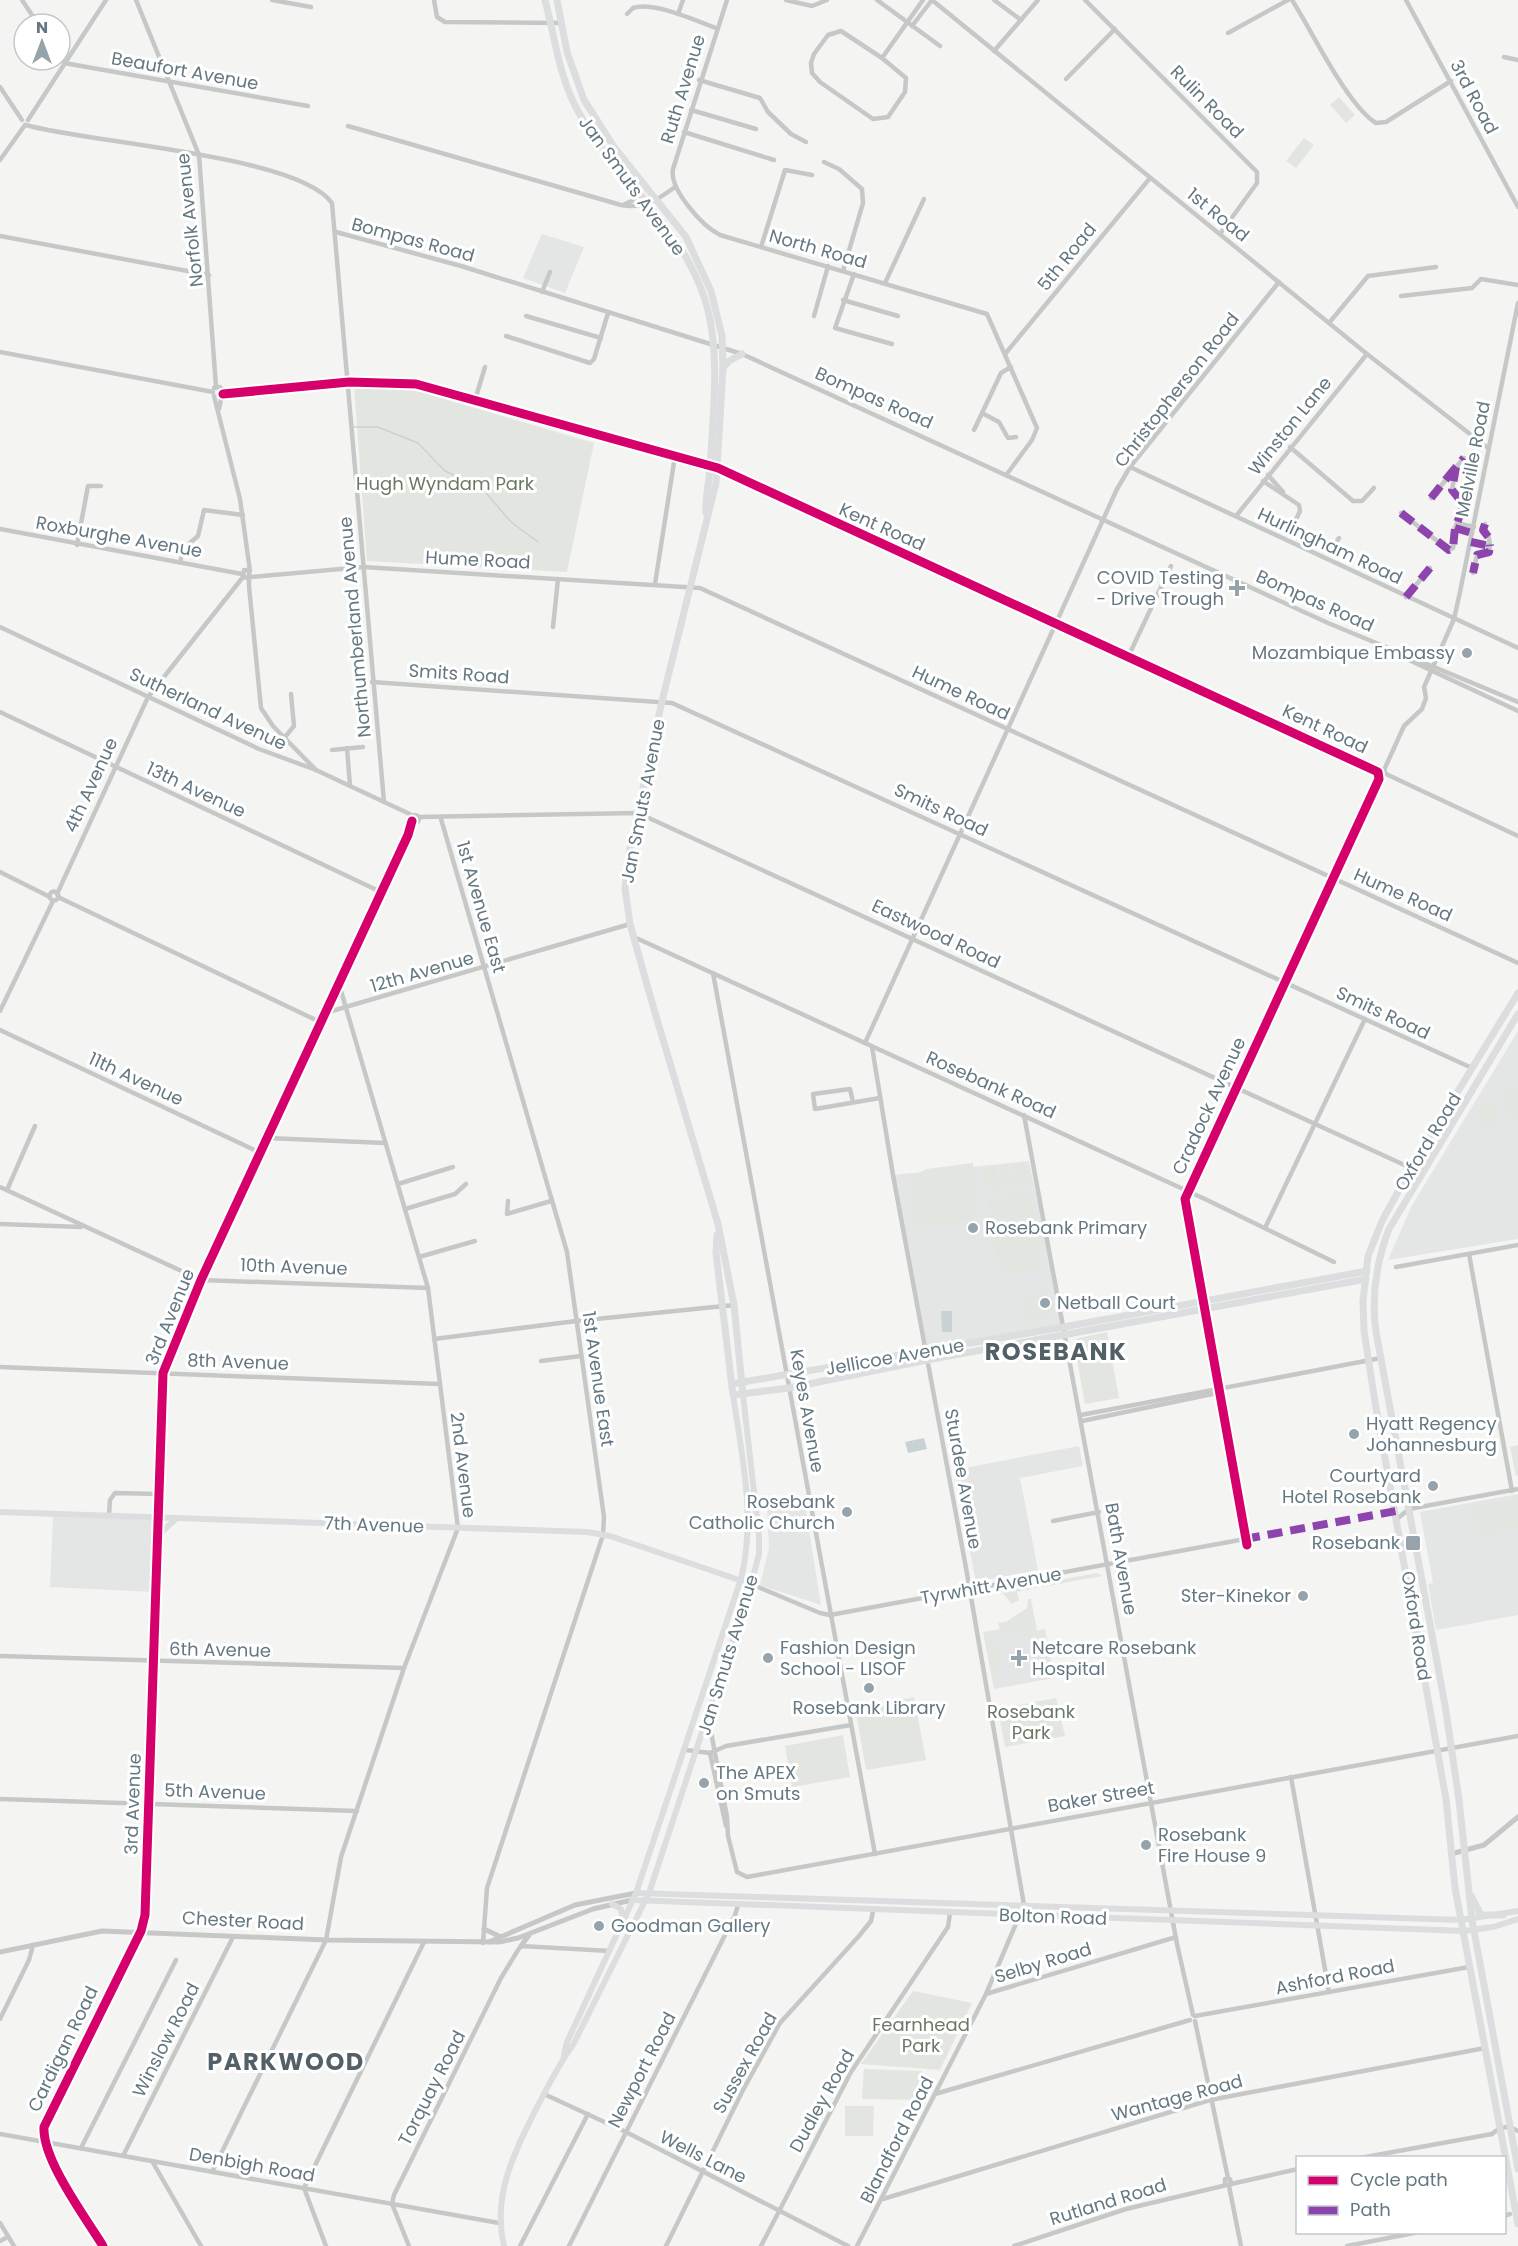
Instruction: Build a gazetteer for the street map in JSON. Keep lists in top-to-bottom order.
{
  "streets": {
    "main road": [
      "Jan Smuts Avenue",
      "Oxford Road",
      "Jellicoe Avenue",
      "7th Avenue",
      "Tyrwhitt Avenue",
      "Bolton Road"
    ],
    "street": [
      "Beaufort Avenue",
      "Ruth Avenue",
      "3rd Road",
      "Rulin Road",
      "1st Road",
      "Norfolk Avenue",
      "Bompas Road",
      "North Road",
      "5th Road",
      "Christopherson Road",
      "Winston Lane",
      "Melville Road",
      "Kent Road",
      "Roxburghe Avenue",
      "Hurlingham Road",
      "Hume Road",
      "Northumberland Avenue",
      "Smits Road",
      "Sutherland Avenue",
      "4th Avenue",
      "13th Avenue",
      "1st Avenue East",
      "Eastwood Road",
      "12th Avenue",
      "11th Avenue",
      "Rosebank Road",
      "Cradock Avenue",
      "10th Avenue",
      "3rd Avenue",
      "8th Avenue",
      "Keyes Avenue",
      "2nd Avenue",
      "Sturdee Avenue",
      "Bath Avenue",
      "6th Avenue",
      "5th Avenue",
      "Baker Street",
      "Chester Road",
      "Selby Road",
      "Ashford Road",
      "Winslow Road",
      "Cardigan Road",
      "Sussex Road",
      "Newport Road",
      "Torquay Road",
      "Wantage Road",
      "Dudley Road",
      "Blandford Road",
      "Wells Lane",
      "Denbigh Road",
      "Rutland Road"
    ]
  },
  "crossings": [
    ["Beaufort Avenue", "Norfolk Avenue"],
    ["Ruth Avenue", "North Road"],
    ["Rulin Road", "1st Road"],
    ["Jan Smuts Avenue", "Bompas Road"],
    ["Jan Smuts Avenue", "Kent Road"],
    ["Jan Smuts Avenue", "Hume Road"],
    ["Jan Smuts Avenue", "Smits Road"],
    ["Jan Smuts Avenue", "Eastwood Road"],
    ["Jan Smuts Avenue", "12th Avenue"],
    ["Jan Smuts Avenue", "Rosebank Road"],
    ["Jan Smuts Avenue", "Jellicoe Avenue"],
    ["Jan Smuts Avenue", "7th Avenue"],
    ["Jan Smuts Avenue", "Tyrwhitt Avenue"],
    ["Jan Smuts Avenue", "Baker Street"],
    ["Jan Smuts Avenue", "Bolton Road"],
    ["Jan Smuts Avenue", "Chester Road"],
    ["Jan Smuts Avenue", "Wells Lane"],
    ["Jan Smuts Avenue", "Denbigh Road"],
    ["1st Road", "5th Road"],
    ["1st Road", "Christopherson Road"],
    ["1st Road", "Winston Lane"],
    ["1st Road", "Melville Road"],
    ["Norfolk Avenue", "Kent Road"],
    ["Norfolk Avenue", "Roxburghe Avenue"],
    ["Norfolk Avenue", "Northumberland Avenue"],
    ["Norfolk Avenue", "4th Avenue"],
    ["Bompas Road", "North Road"],
    ["Bompas Road", "Christopherson Road"],
    ["Bompas Road", "Northumberland Avenue"],
    ["Bompas Road", "Cradock Avenue"],
    ["North Road", "5th Road"],
    ["Christopherson Road", "Kent Road"],
    ["Christopherson Road", "Hurlingham Road"],
    ["Christopherson Road", "Hume Road"],
    ["Christopherson Road", "Smits Road"],
    ["Christopherson Road", "Eastwood Road"],
    ["Christopherson Road", "Rosebank Road"],
    ["Winston Lane", "Hurlingham Road"],
    ["Melville Road", "Hurlingham Road"],
    ["Melville Road", "Cradock Avenue"],
    ["Kent Road", "Northumberland Avenue"],
    ["Kent Road", "Cradock Avenue"],
    ["Roxburghe Avenue", "Hume Road"],
    ["Roxburghe Avenue", "Northumberland Avenue"],
    ["Roxburghe Avenue", "4th Avenue"],
    ["Hurlingham Road", "Cradock Avenue"],
    ["Hume Road", "Northumberland Avenue"],
    ["Hume Road", "Cradock Avenue"],
    ["Northumberland Avenue", "Smits Road"],
    ["Northumberland Avenue", "Sutherland Avenue"],
    ["Smits Road", "Cradock Avenue"],
    ["Smits Road", "Oxford Road"],
    ["Sutherland Avenue", "4th Avenue"],
    ["Sutherland Avenue", "Eastwood Road"],
    ["Sutherland Avenue", "3rd Avenue"],
    ["4th Avenue", "13th Avenue"],
    ["13th Avenue", "3rd Avenue"],
    ["1st Avenue East", "Eastwood Road"],
    ["1st Avenue East", "12th Avenue"],
    ["1st Avenue East", "7th Avenue"],
    ["1st Avenue East", "Chester Road"],
    ["Eastwood Road", "Cradock Avenue"],
    ["Eastwood Road", "Oxford Road"],
    ["Eastwood Road", "3rd Avenue"],
    ["12th Avenue", "3rd Avenue"],
    ["12th Avenue", "2nd Avenue"],
    ["11th Avenue", "3rd Avenue"],
    ["Rosebank Road", "Cradock Avenue"],
    ["Rosebank Road", "Keyes Avenue"],
    ["Rosebank Road", "Sturdee Avenue"],
    ["Rosebank Road", "Bath Avenue"],
    ["Cradock Avenue", "Jellicoe Avenue"],
    ["Cradock Avenue", "Tyrwhitt Avenue"],
    ["Oxford Road", "Jellicoe Avenue"],
    ["Oxford Road", "Baker Street"],
    ["Oxford Road", "Bolton Road"],
    ["Oxford Road", "Ashford Road"],
    ["Oxford Road", "Wantage Road"],
    ["10th Avenue", "3rd Avenue"],
    ["10th Avenue", "2nd Avenue"],
    ["3rd Avenue", "8th Avenue"],
    ["3rd Avenue", "2nd Avenue"],
    ["3rd Avenue", "7th Avenue"],
    ["3rd Avenue", "6th Avenue"],
    ["3rd Avenue", "5th Avenue"],
    ["3rd Avenue", "Chester Road"],
    ["3rd Avenue", "Cardigan Road"],
    ["Jellicoe Avenue", "Keyes Avenue"],
    ["Jellicoe Avenue", "Sturdee Avenue"],
    ["Jellicoe Avenue", "Bath Avenue"],
    ["8th Avenue", "2nd Avenue"],
    ["Keyes Avenue", "Tyrwhitt Avenue"],
    ["Keyes Avenue", "Baker Street"],
    ["2nd Avenue", "7th Avenue"],
    ["2nd Avenue", "6th Avenue"],
    ["2nd Avenue", "5th Avenue"],
    ["2nd Avenue", "Chester Road"],
    ["2nd Avenue", "Denbigh Road"],
    ["Sturdee Avenue", "Tyrwhitt Avenue"],
    ["Sturdee Avenue", "Baker Street"],
    ["Sturdee Avenue", "Bolton Road"],
    ["Sturdee Avenue", "Blandford Road"],
    ["7th Avenue", "Tyrwhitt Avenue"],
    ["Bath Avenue", "Tyrwhitt Avenue"],
    ["Bath Avenue", "Baker Street"],
    ["Bath Avenue", "Bolton Road"],
    ["Bath Avenue", "Selby Road"],
    ["Bath Avenue", "Ashford Road"],
    ["Bolton Road", "Chester Road"],
    ["Bolton Road", "Sussex Road"],
    ["Bolton Road", "Newport Road"],
    ["Bolton Road", "Dudley Road"],
    ["Bolton Road", "Blandford Road"],
    ["Chester Road", "Winslow Road"],
    ["Chester Road", "Cardigan Road"],
    ["Selby Road", "Blandford Road"],
    ["Ashford Road", "Blandford Road"],
    ["Winslow Road", "Denbigh Road"],
    ["Cardigan Road", "Denbigh Road"],
    ["Sussex Road", "Wells Lane"],
    ["Newport Road", "Wells Lane"],
    ["Torquay Road", "Denbigh Road"],
    ["Wantage Road", "Blandford Road"],
    ["Dudley Road", "Wells Lane"]
  ],
  "districts": ["ROSEBANK", "PARKWOOD"],
  "parks": ["Hugh Wyndam Park", "Rosebank Park", "Fearnhead Park"],
  "places": {
    "health": ["COVID Testing - Drive Trough", "Netcare Rosebank Hospital"],
    "other": [
      "Mozambique Embassy",
      "Rosebank Primary",
      "Netball Court",
      "Hyatt Regency Johannesburg",
      "Courtyard Hotel Rosebank",
      "Rosebank Catholic Church",
      "Ster-Kinekor",
      "Fashion Design School - LISOF",
      "Rosebank Library",
      "The APEX on Smuts",
      "Rosebank Fire House 9",
      "Goodman Gallery"
    ],
    "transit": ["Rosebank"]
  },
  "legend": ["Cycle path", "Path"],
  "north": "top"
}
